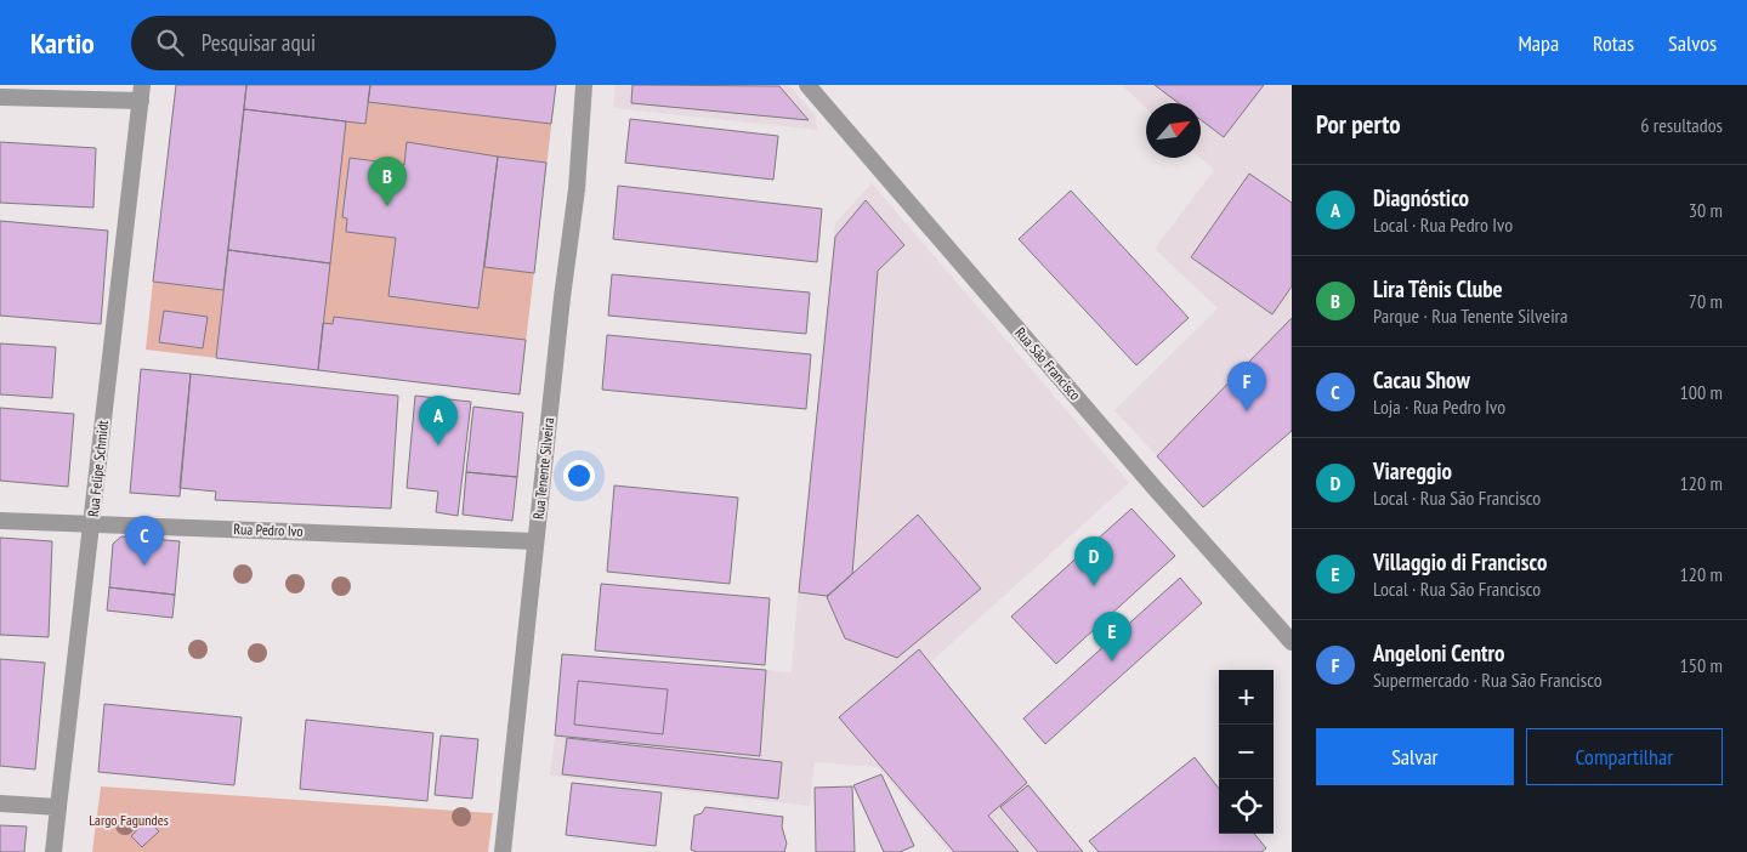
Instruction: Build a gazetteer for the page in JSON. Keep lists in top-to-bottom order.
{
  "streets": {
    "street": [
      "Rua São Francisco",
      "Rua Felipe Schmidt",
      "Rua Tenente Silveira",
      "Rua Pedro Ivo"
    ]
  },
  "crossings": [
    ["Rua Felipe Schmidt", "Rua Pedro Ivo"],
    ["Rua Tenente Silveira", "Rua Pedro Ivo"]
  ],
  "parks": ["Largo Fagundes"],
  "north": "top right",
  "page": {
    "header": "Kartio",
    "search": "Pesquisar aqui",
    "nav": ["Mapa", "Rotas", "Salvos"],
    "heading": ["Por perto", "6 resultados"],
    "pins": [
      "B",
      "F",
      "A",
      "C",
      "D",
      "E"
    ],
    "list": [
      {
        "mark": "A",
        "name": "Diagnóstico",
        "note": "Local · Rua Pedro Ivo",
        "value": "30 m"
      },
      {
        "mark": "B",
        "name": "Lira Tênis Clube",
        "note": "Parque · Rua Tenente Silveira",
        "value": "70 m"
      },
      {
        "mark": "C",
        "name": "Cacau Show",
        "note": "Loja · Rua Pedro Ivo",
        "value": "100 m"
      },
      {
        "mark": "D",
        "name": "Viareggio",
        "note": "Local · Rua São Francisco",
        "value": "120 m"
      },
      {
        "mark": "E",
        "name": "Villaggio di Francisco",
        "note": "Local · Rua São Francisco",
        "value": "120 m"
      },
      {
        "mark": "F",
        "name": "Angeloni Centro",
        "note": "Supermercado · Rua São Francisco",
        "value": "150 m"
      }
    ],
    "map_buttons": ["+", "−"],
    "buttons": ["Salvar", "Compartilhar"]
  }
}
